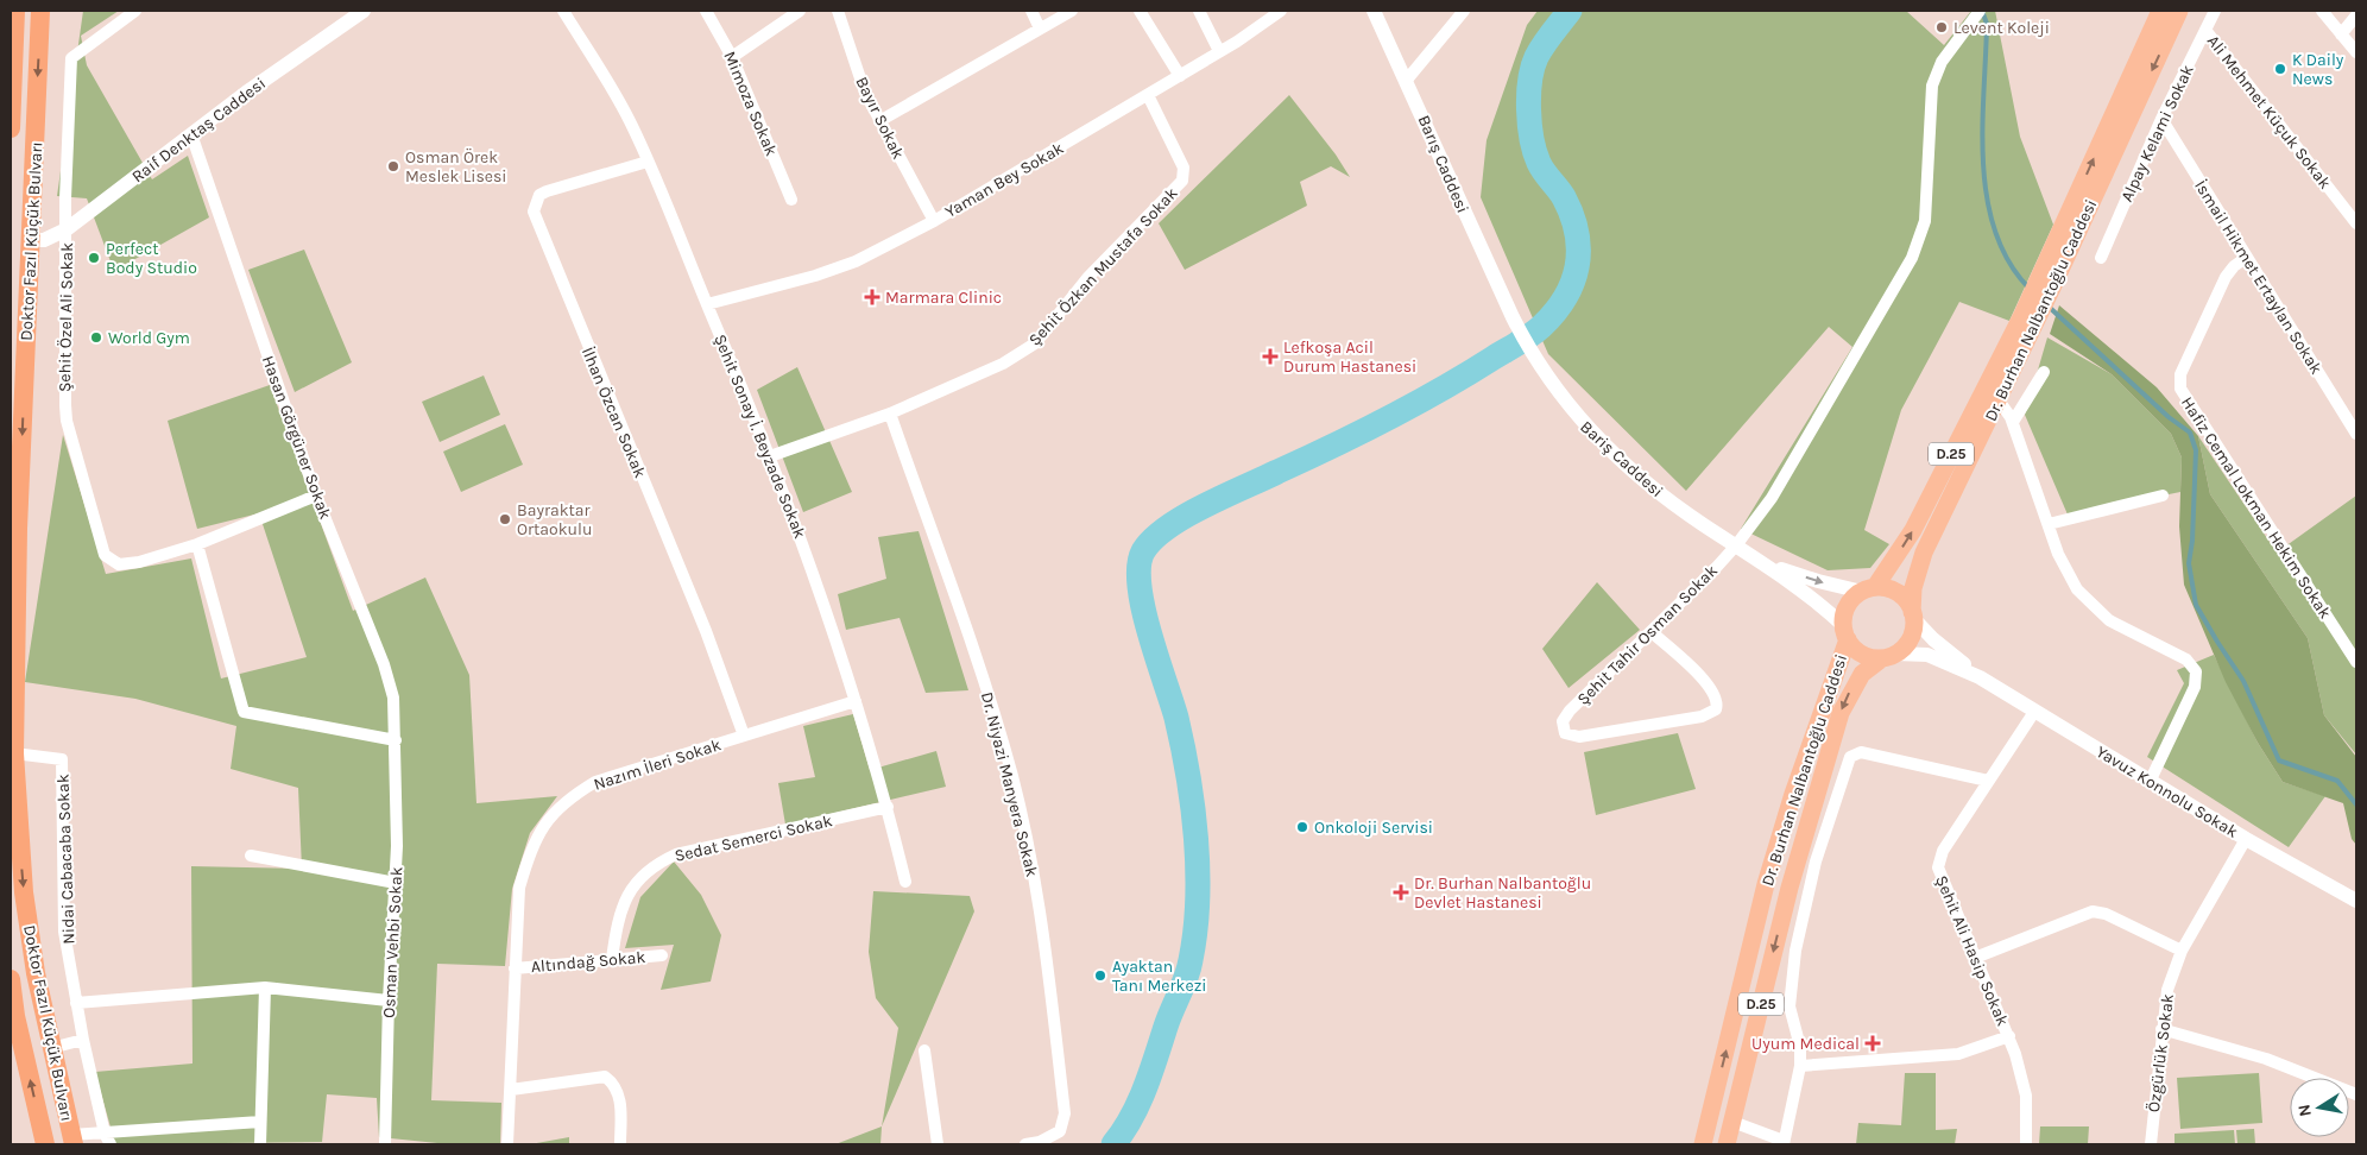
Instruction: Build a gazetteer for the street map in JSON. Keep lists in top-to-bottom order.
{
  "streets": {
    "highway": ["Doktor Fazıl Küçük Bulvarı"],
    "main road": ["Dr. Burhan Nalbantoğlu Caddesi", "D.25"],
    "street": [
      "Mimoza Sokak",
      "Ali Mehmet Küçuk Sokak",
      "Bayır Sokak",
      "Raif Denktaş Caddesi",
      "Alpay Kelami Sokak",
      "Barış Caddesi",
      "Yaman Bey Sokak",
      "Şehit Özkan Mustafa Sokak",
      "İsmail Hikmet Ertaylan Sokak",
      "Şehit Özel Ali Sokak",
      "İlhan Özcan Sokak",
      "Şehit Sonay İ. Beyzade Sokak",
      "Hasan Görgüner Sokak",
      "Bariş Caddesi",
      "Hafiz Cemal Lokman Hekim Sokak",
      "Şehit Tahir Osman Sokak",
      "Nazım İleri Sokak",
      "Dr. Niyazi Manyera Sokak",
      "Yavuz Konnolu Sokak",
      "Sedat Semerci Sokak",
      "Nidai Cabacaba Sokak",
      "Osman Vehbi Sokak",
      "Şehit Ali Hasip Sokak",
      "Altındağ Sokak",
      "Özgürlük Sokak"
    ]
  },
  "crossings": [
    ["Ali Mehmet Küçuk Sokak", "Alpay Kelami Sokak"],
    ["Bayır Sokak", "Yaman Bey Sokak"],
    ["Raif Denktaş Caddesi", "Doktor Fazıl Küçük Bulvarı"],
    ["Raif Denktaş Caddesi", "Şehit Özel Ali Sokak"],
    ["Raif Denktaş Caddesi", "Hasan Görgüner Sokak"],
    ["Alpay Kelami Sokak", "İsmail Hikmet Ertaylan Sokak"],
    ["Barış Caddesi", "Bariş Caddesi"],
    ["Yaman Bey Sokak", "Şehit Özkan Mustafa Sokak"],
    ["Yaman Bey Sokak", "Şehit Sonay İ. Beyzade Sokak"],
    ["Doktor Fazıl Küçük Bulvarı", "Nidai Cabacaba Sokak"],
    ["Şehit Özkan Mustafa Sokak", "Şehit Sonay İ. Beyzade Sokak"],
    ["Şehit Özkan Mustafa Sokak", "Dr. Niyazi Manyera Sokak"],
    ["İsmail Hikmet Ertaylan Sokak", "Hafiz Cemal Lokman Hekim Sokak"],
    ["Dr. Burhan Nalbantoğlu Caddesi", "D.25"],
    ["Dr. Burhan Nalbantoğlu Caddesi", "Bariş Caddesi"],
    ["Dr. Burhan Nalbantoğlu Caddesi", "Yavuz Konnolu Sokak"],
    ["İlhan Özcan Sokak", "Şehit Sonay İ. Beyzade Sokak"],
    ["İlhan Özcan Sokak", "Nazım İleri Sokak"],
    ["Şehit Sonay İ. Beyzade Sokak", "Nazım İleri Sokak"],
    ["Şehit Sonay İ. Beyzade Sokak", "Sedat Semerci Sokak"],
    ["Hasan Görgüner Sokak", "Osman Vehbi Sokak"],
    ["D.25", "Bariş Caddesi"],
    ["D.25", "Yavuz Konnolu Sokak"],
    ["Bariş Caddesi", "Şehit Tahir Osman Sokak"],
    ["Bariş Caddesi", "Yavuz Konnolu Sokak"],
    ["Nazım İleri Sokak", "Altındağ Sokak"],
    ["Yavuz Konnolu Sokak", "Şehit Ali Hasip Sokak"],
    ["Yavuz Konnolu Sokak", "Özgürlük Sokak"],
    ["Sedat Semerci Sokak", "Altındağ Sokak"]
  ],
  "places": {
    "other": [
      "Levent Koleji",
      "K Daily News",
      "Osman Örek Meslek Lisesi",
      "Perfect Body Studio",
      "World Gym",
      "Bayraktar Ortaokulu",
      "Onkoloji Servisi",
      "Ayaktan Tanı Merkezi"
    ],
    "health": [
      "Marmara Clinic",
      "Lefkoşa Acil Durum Hastanesi",
      "Dr. Burhan Nalbantoğlu Devlet Hastanesi",
      "Uyum Medical"
    ]
  },
  "north": "left"
}
